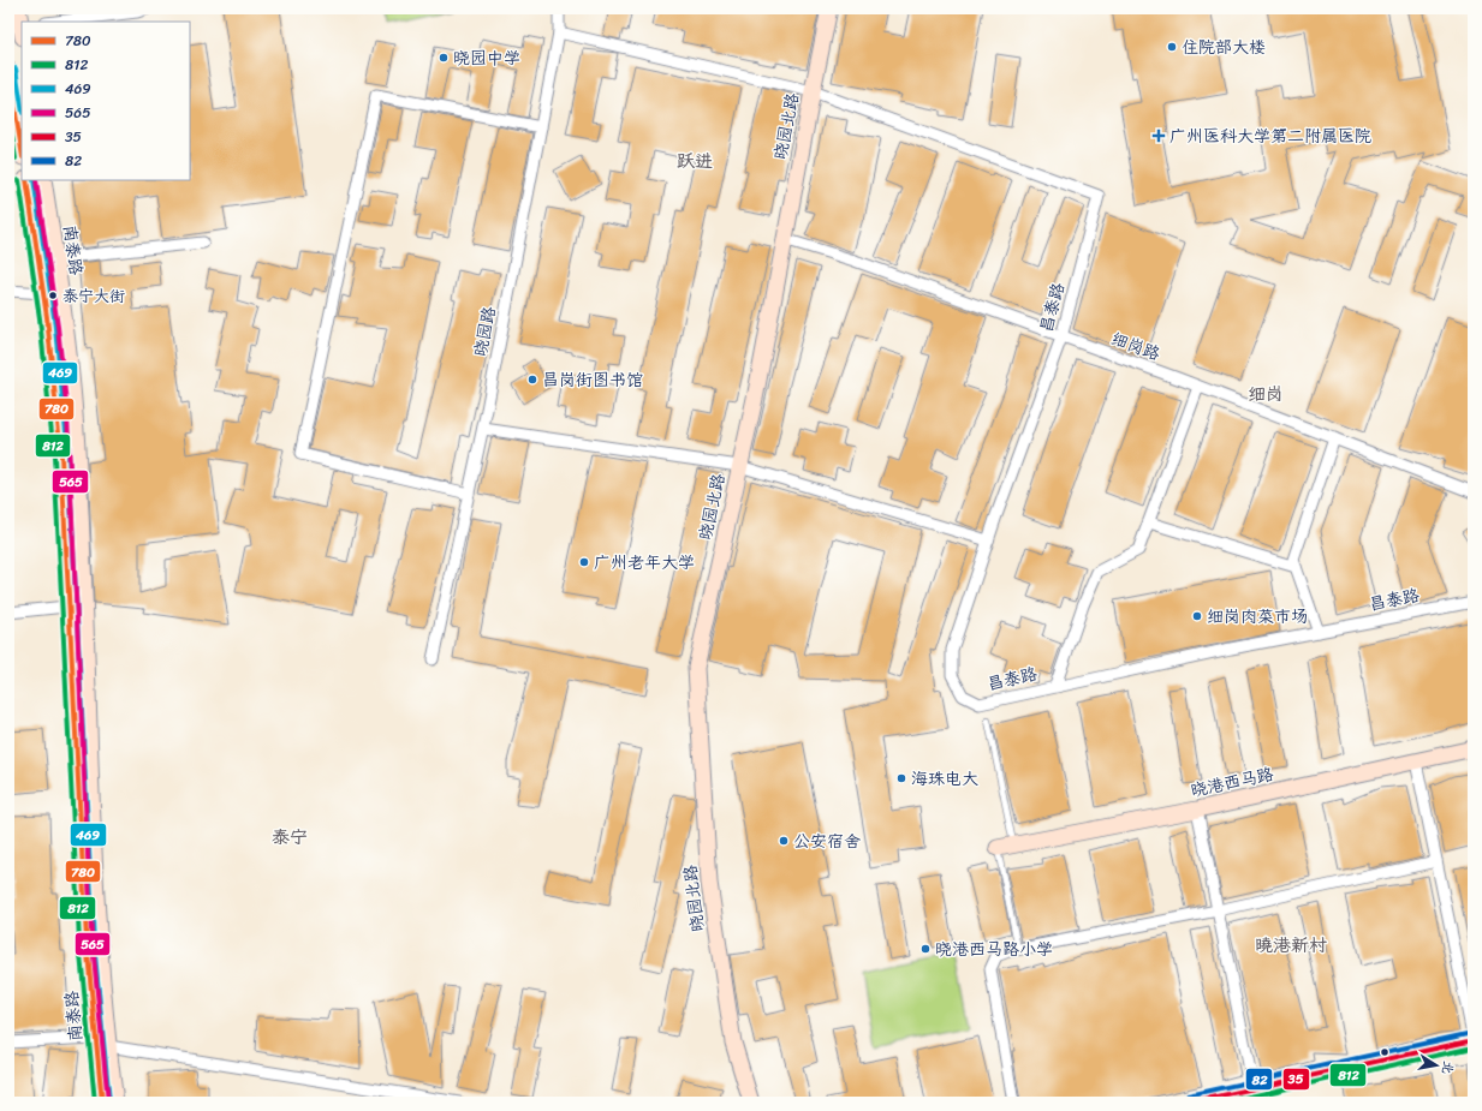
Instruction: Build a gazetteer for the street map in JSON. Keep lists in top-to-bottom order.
{
  "streets": {
    "main road": ["晓园北路", "南泰路", "晓港西马路"],
    "street": ["昌泰路", "晓园路", "细岗路"]
  },
  "crossings": [
    ["晓园北路", "昌泰路"],
    ["晓园北路", "细岗路"],
    ["昌泰路", "细岗路"]
  ],
  "districts": [
    "跃进",
    "细岗",
    "泰宁",
    "曉港新村"
  ],
  "places": {
    "other": [
      "住院部大楼",
      "晓园中学",
      "泰宁大街",
      "昌岗街图书馆",
      "广州老年大学",
      "细岗肉菜市场",
      "海珠电大",
      "公安宿舍",
      "晓港西马路小学"
    ],
    "health": ["广州医科大学第二附属医院"]
  },
  "lines": [
    "transit line 469",
    "transit line 780",
    "transit line 812",
    "transit line 565",
    "transit line 82",
    "transit line 35"
  ],
  "legend": [
    "780",
    "812",
    "469",
    "565",
    "35",
    "82"
  ],
  "north": "right"
}
